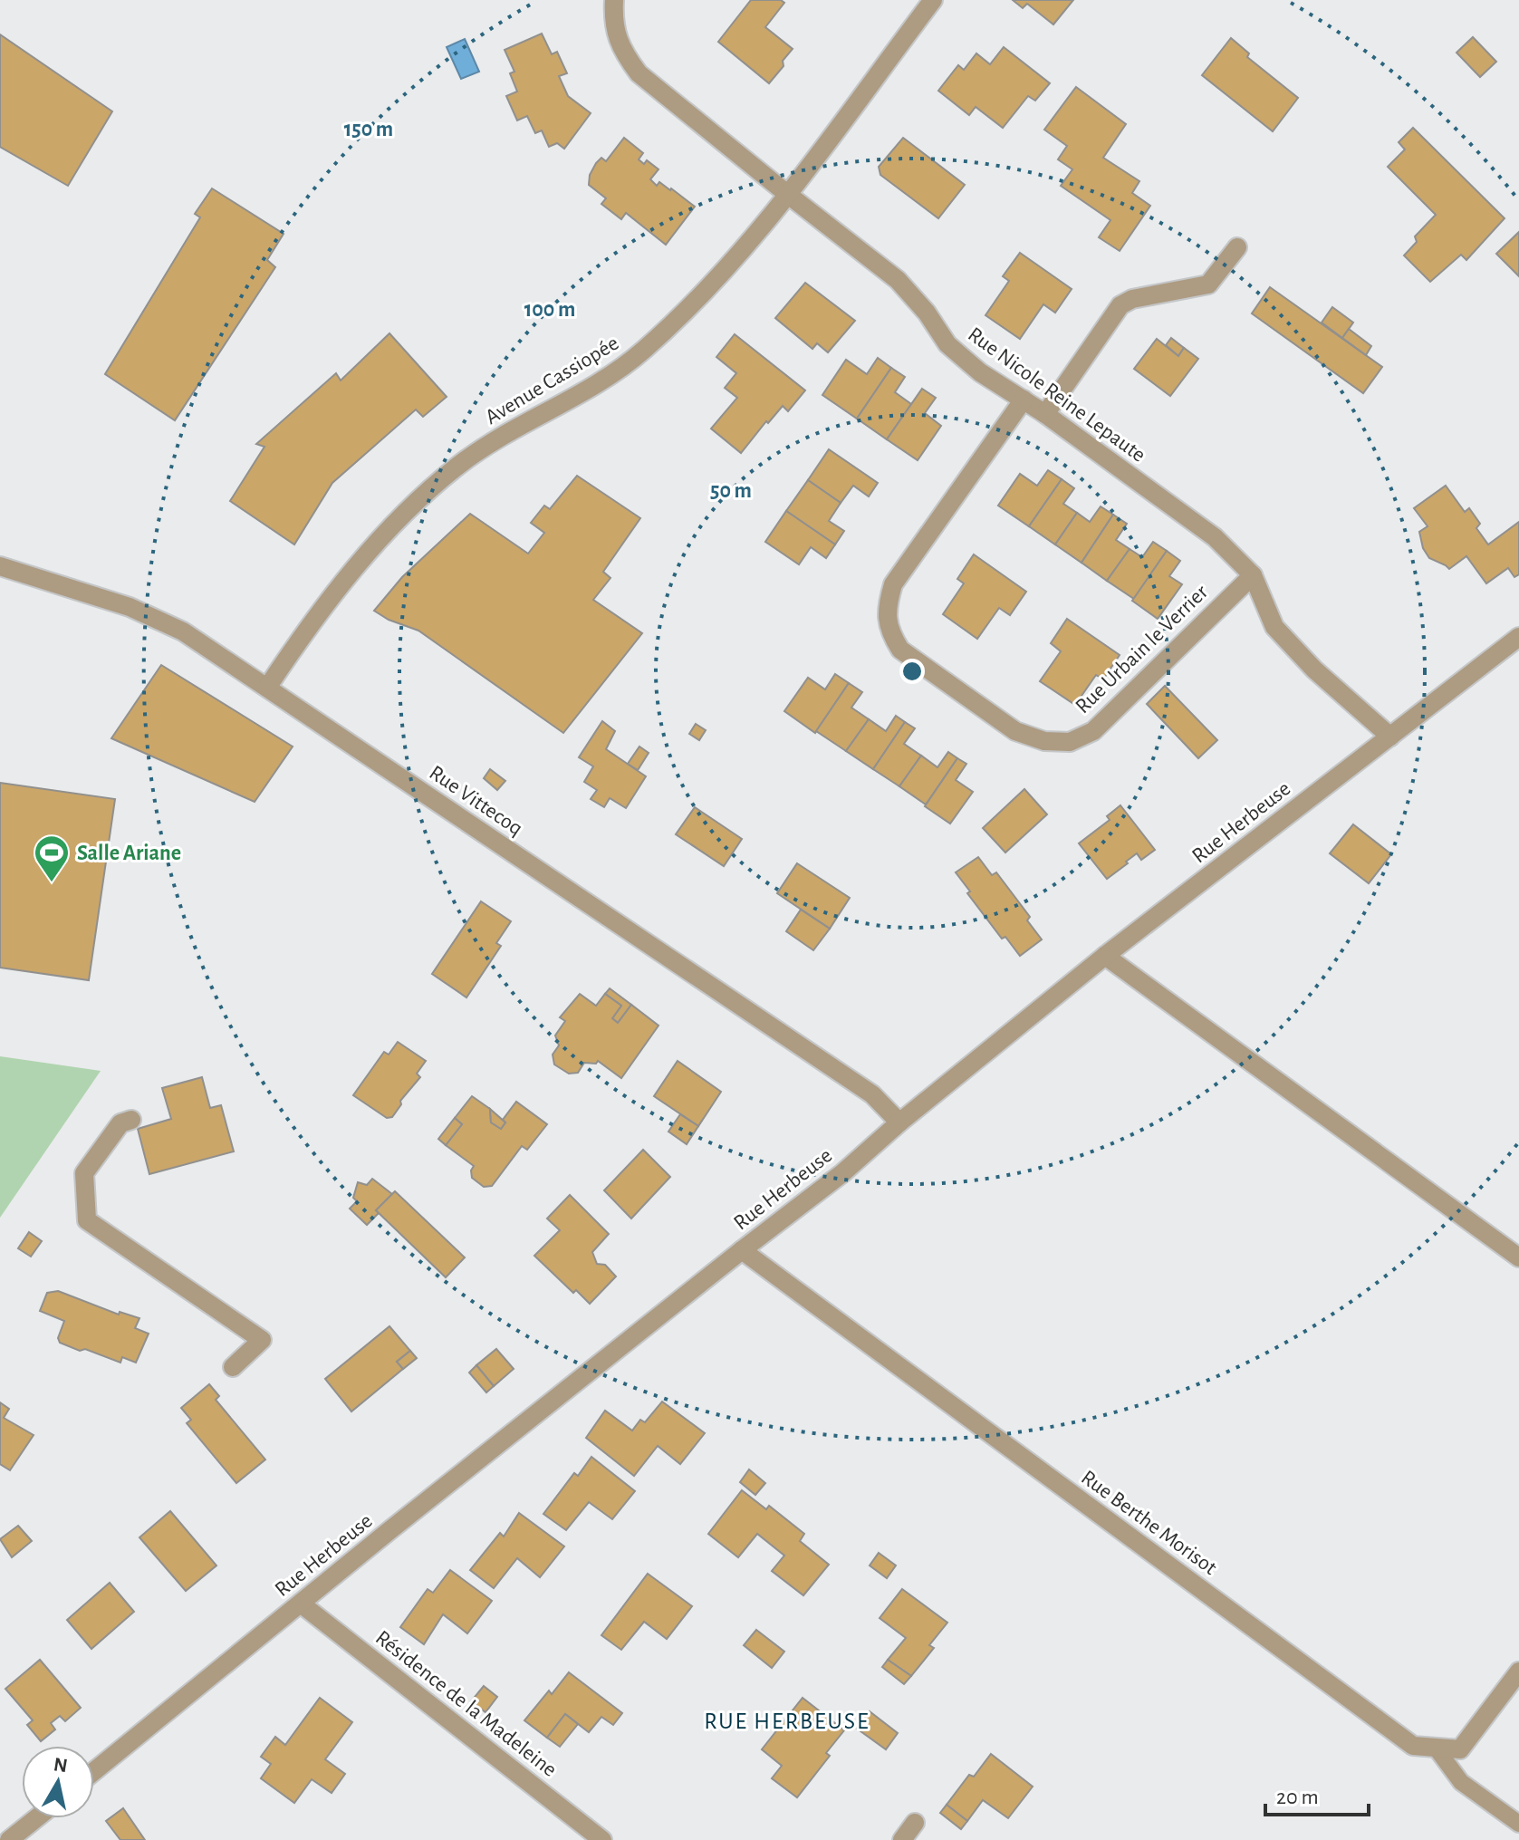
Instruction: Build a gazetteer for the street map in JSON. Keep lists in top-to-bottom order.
{
  "streets": {
    "street": [
      "Avenue Cassiopée",
      "Rue Nicole Reine Lepaute",
      "Rue Urbain le Verrier",
      "Rue Vittecoq",
      "Rue Herbeuse",
      "Rue Berthe Morisot",
      "Résidence de la Madeleine"
    ]
  },
  "crossings": [
    ["Avenue Cassiopée", "Rue Nicole Reine Lepaute"],
    ["Avenue Cassiopée", "Rue Vittecoq"],
    ["Rue Nicole Reine Lepaute", "Rue Urbain le Verrier"],
    ["Rue Nicole Reine Lepaute", "Rue Herbeuse"],
    ["Rue Vittecoq", "Rue Herbeuse"],
    ["Rue Herbeuse", "Rue Berthe Morisot"],
    ["Rue Herbeuse", "Résidence de la Madeleine"]
  ],
  "districts": ["RUE HERBEUSE"],
  "places": {
    "sports": ["Salle Ariane"]
  },
  "scale_bar": "20 m",
  "north": "top",
  "rings": ["150 m", "100 m", "50 m"]
}
